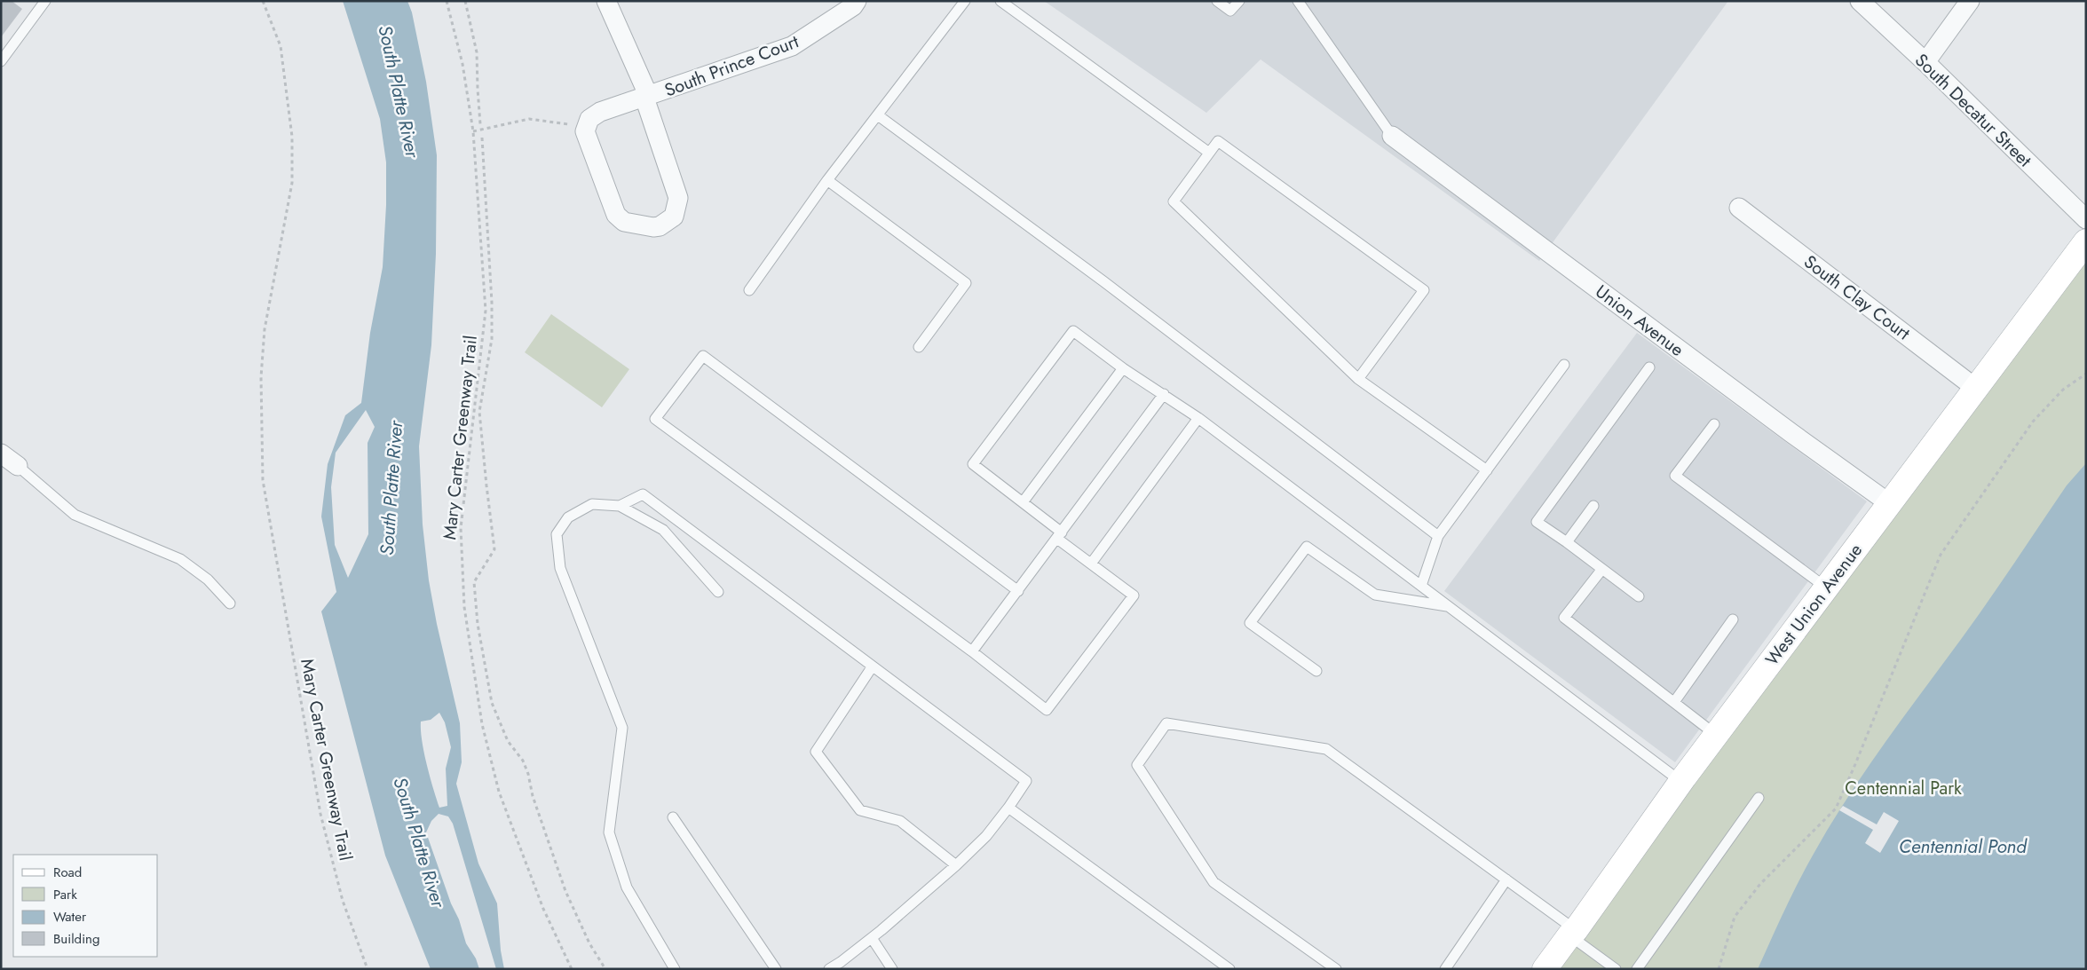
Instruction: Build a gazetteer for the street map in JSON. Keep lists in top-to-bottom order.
{
  "streets": {
    "street": [
      "South Prince Court",
      "South Decatur Street",
      "South Clay Court",
      "Union Avenue",
      "West Union Avenue"
    ],
    "path": ["Mary Carter Greenway Trail"]
  },
  "crossings": [
    ["South Clay Court", "West Union Avenue"],
    ["Union Avenue", "West Union Avenue"]
  ],
  "water": ["South Platte River", "Centennial Pond"],
  "parks": ["Centennial Park"],
  "legend": [
    "Road",
    "Park",
    "Water",
    "Building"
  ]
}
